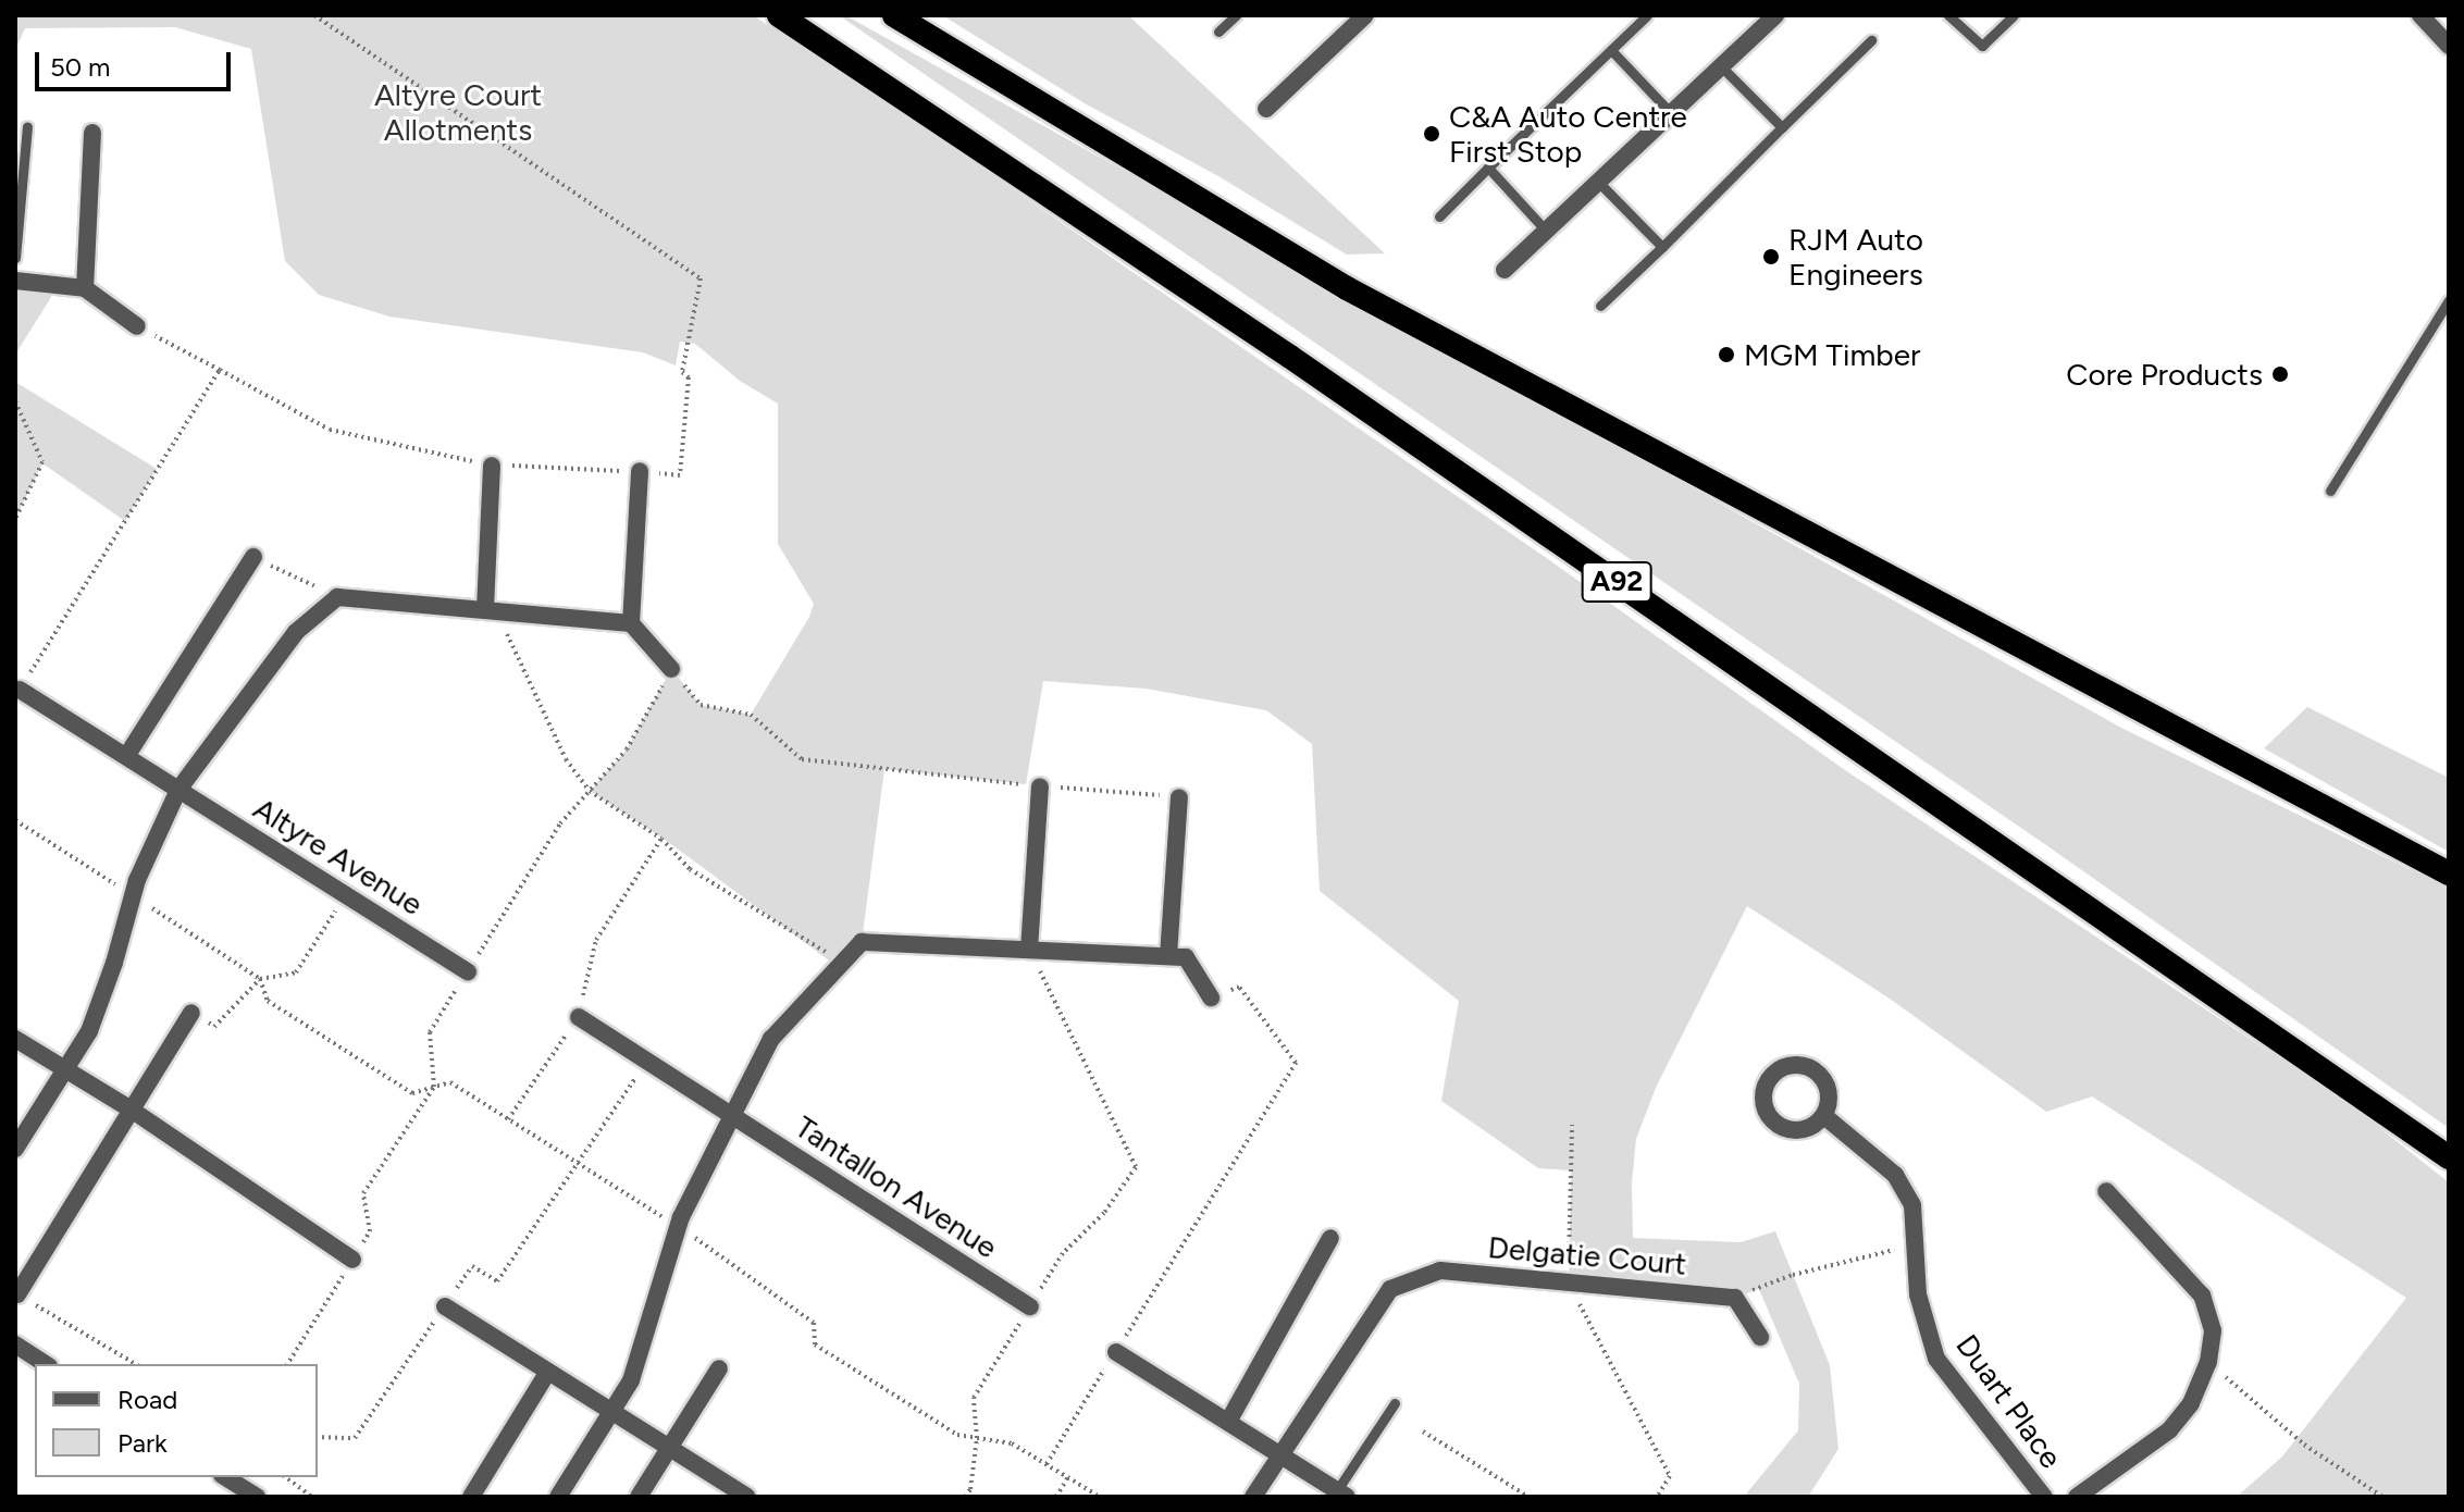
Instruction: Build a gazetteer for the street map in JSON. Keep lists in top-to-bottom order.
{
  "streets": {
    "highway": ["A92"],
    "street": [
      "Altyre Avenue",
      "Tantallon Avenue",
      "Delgatie Court",
      "Duart Place"
    ]
  },
  "parks": ["Altyre Court Allotments"],
  "places": [
    "C&A Auto Centre First Stop",
    "RJM Auto Engineers",
    "MGM Timber",
    "Core Products"
  ],
  "legend": ["Road", "Park"],
  "scale_bar": "50 m"
}
